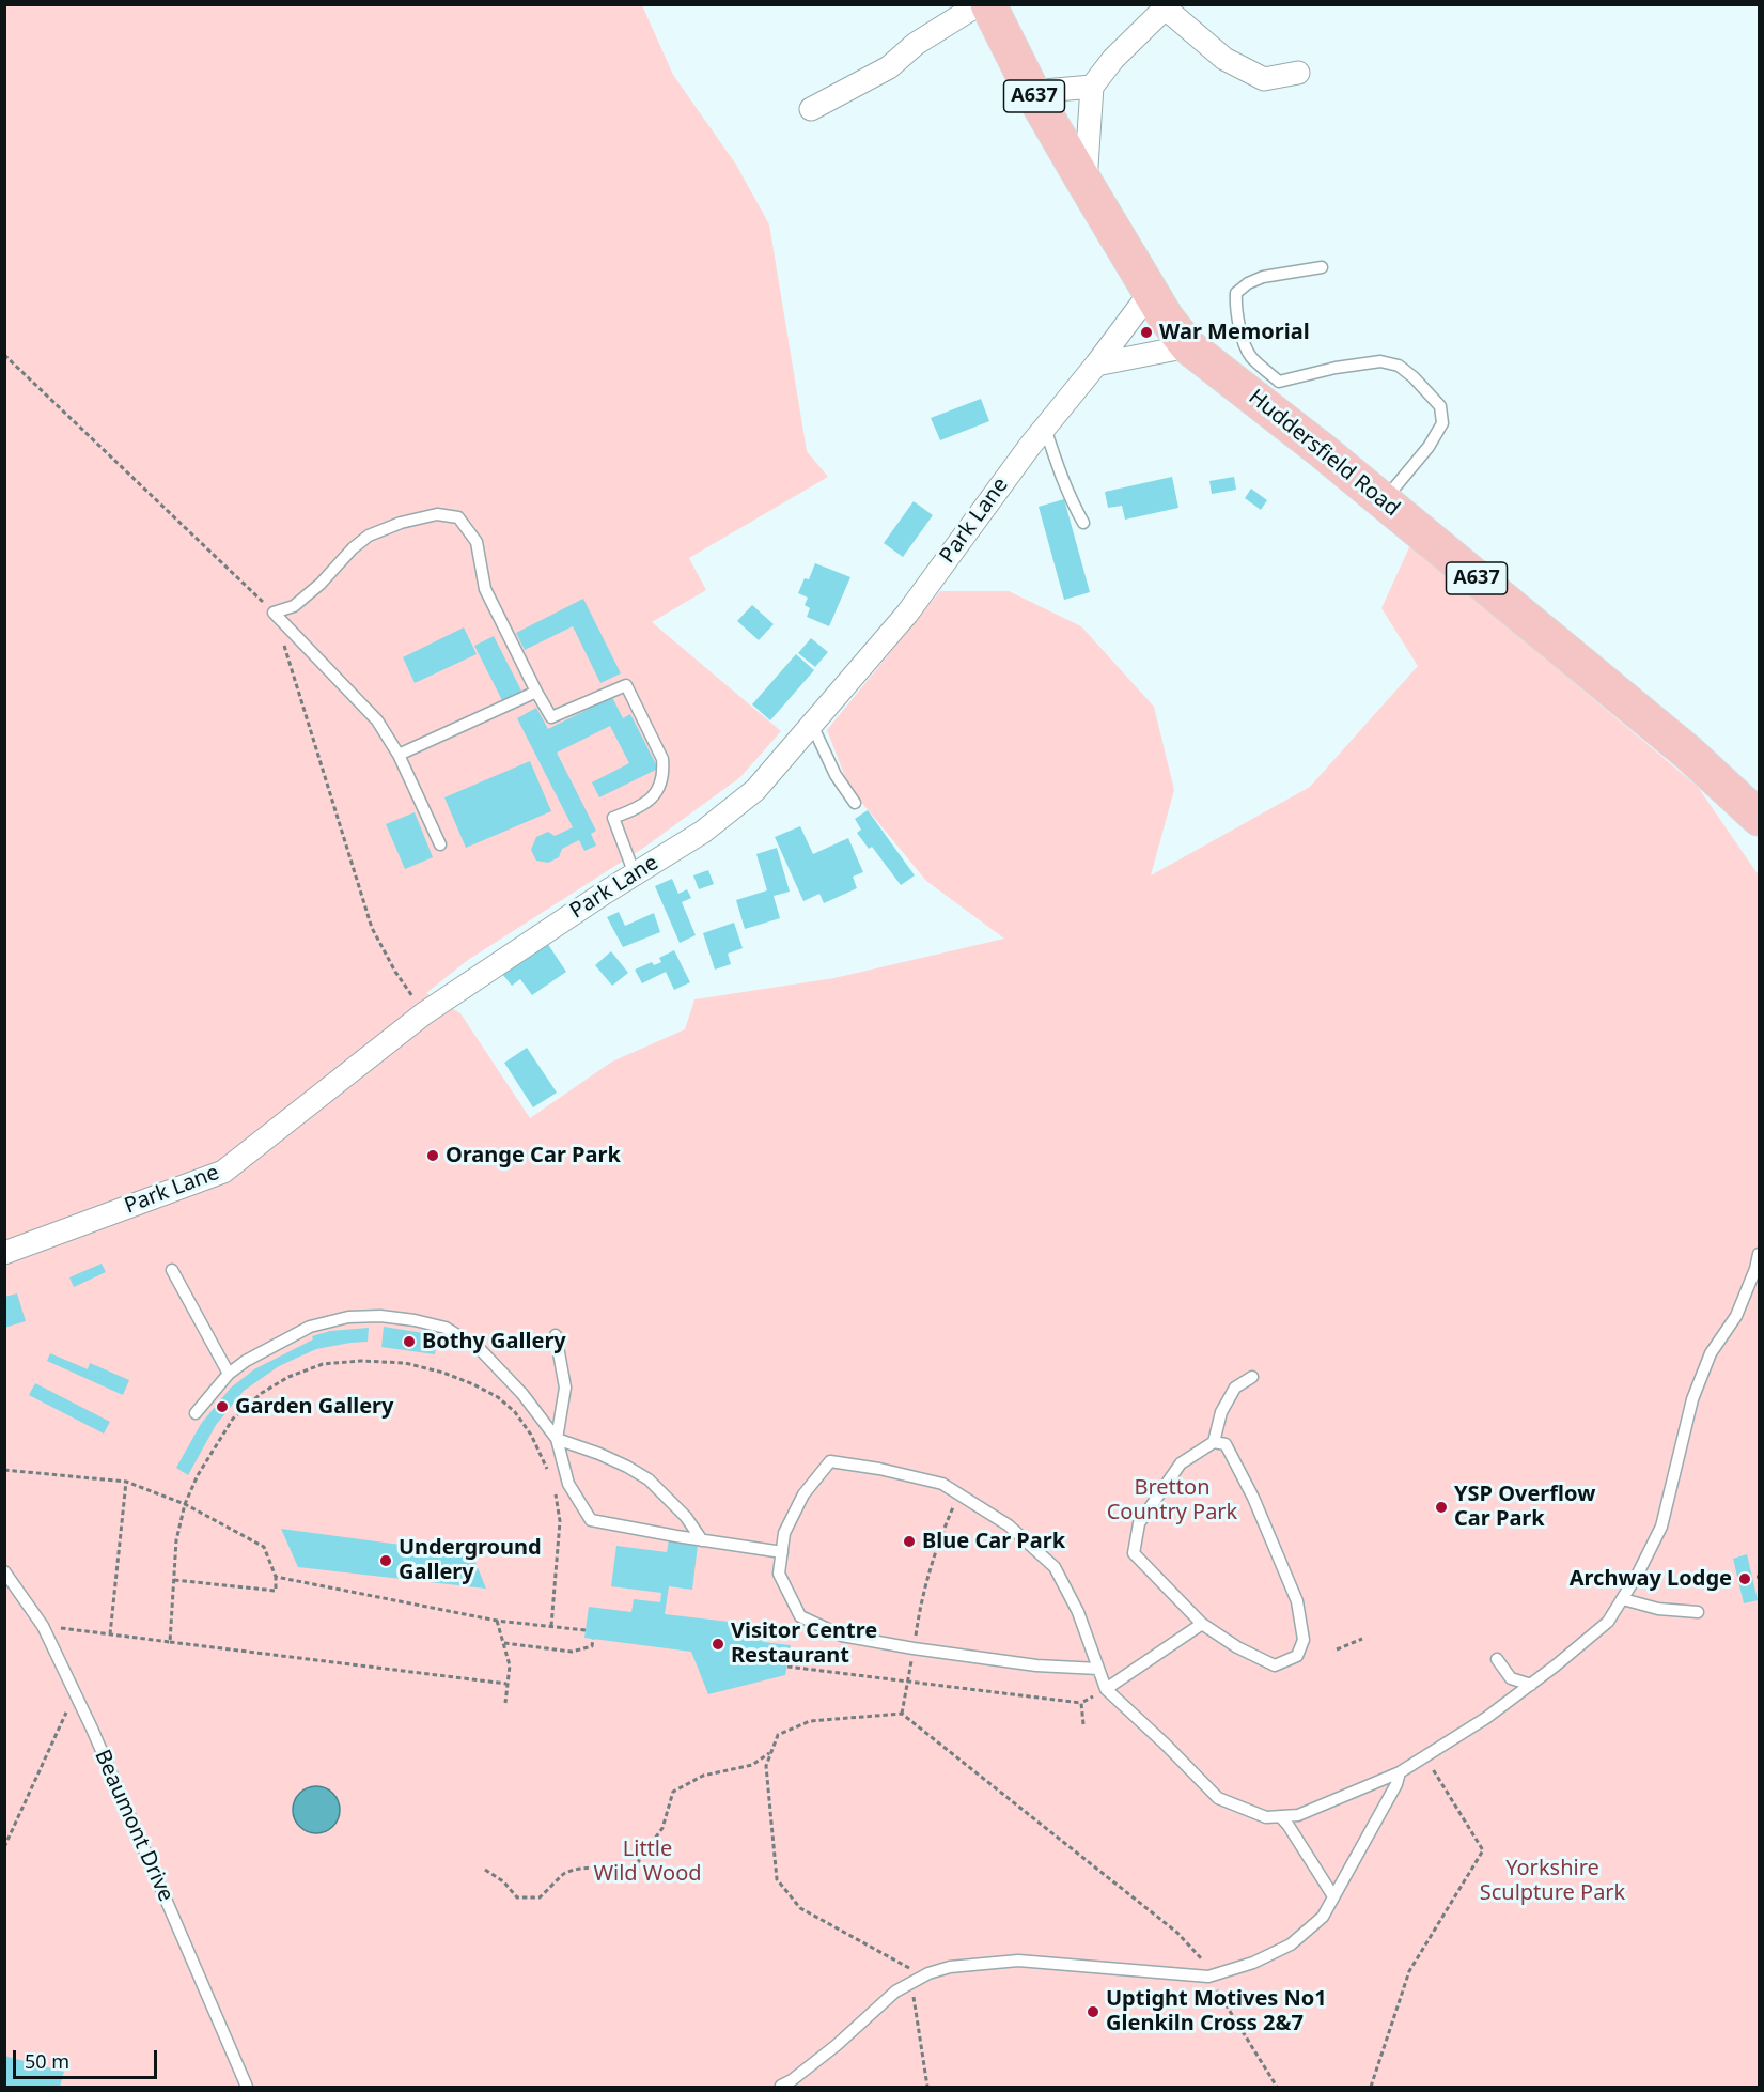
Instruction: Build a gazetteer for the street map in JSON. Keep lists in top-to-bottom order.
{
  "streets": {
    "highway": ["A637", "Huddersfield Road"],
    "street": ["Park Lane"],
    "lane": ["Beaumont Drive"]
  },
  "crossings": [
    ["Huddersfield Road", "Park Lane"]
  ],
  "parks": ["Bretton Country Park", "Little Wild Wood", "Yorkshire Sculpture Park"],
  "places": [
    "War Memorial",
    "Orange Car Park",
    "Bothy Gallery",
    "Garden Gallery",
    "YSP Overflow Car Park",
    "Blue Car Park",
    "Underground Gallery",
    "Archway Lodge",
    "Visitor Centre Restaurant",
    "Uptight Motives No1 Glenkiln Cross 2&7"
  ],
  "scale_bar": "50 m"
}
